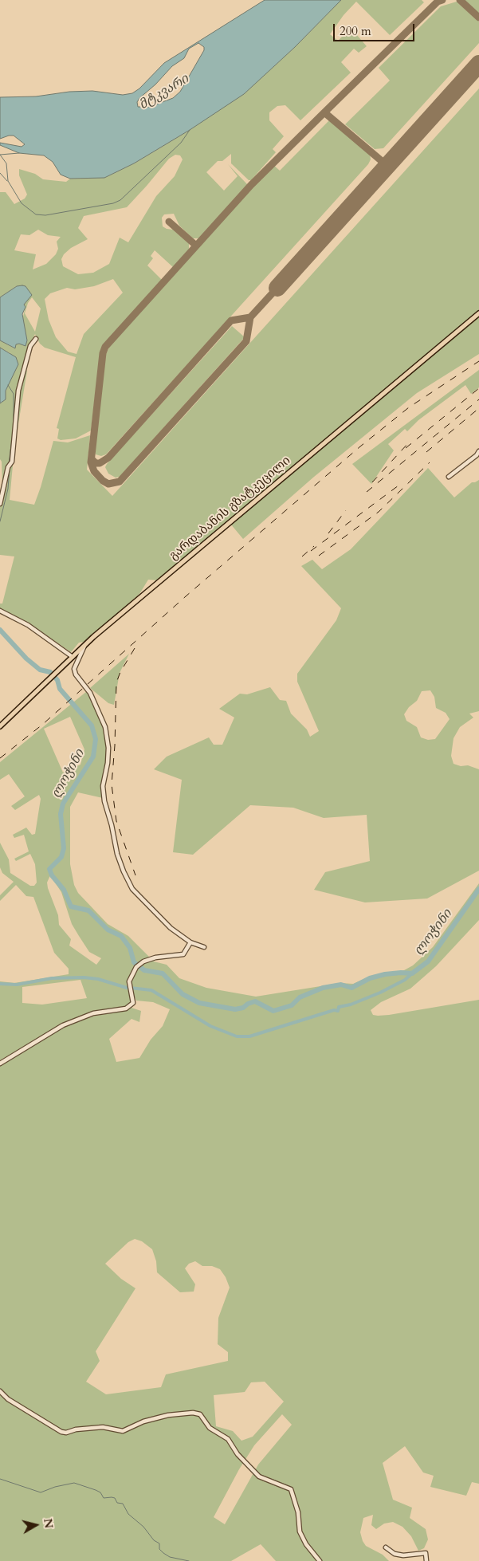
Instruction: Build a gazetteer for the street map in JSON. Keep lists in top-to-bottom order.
{
  "streets": {
    "main road": ["გარდაბანის გზატკეცილი"]
  },
  "water": ["მტკვარი", "ლოჭინი"],
  "scale_bar": "200 m",
  "north": "right"
}
